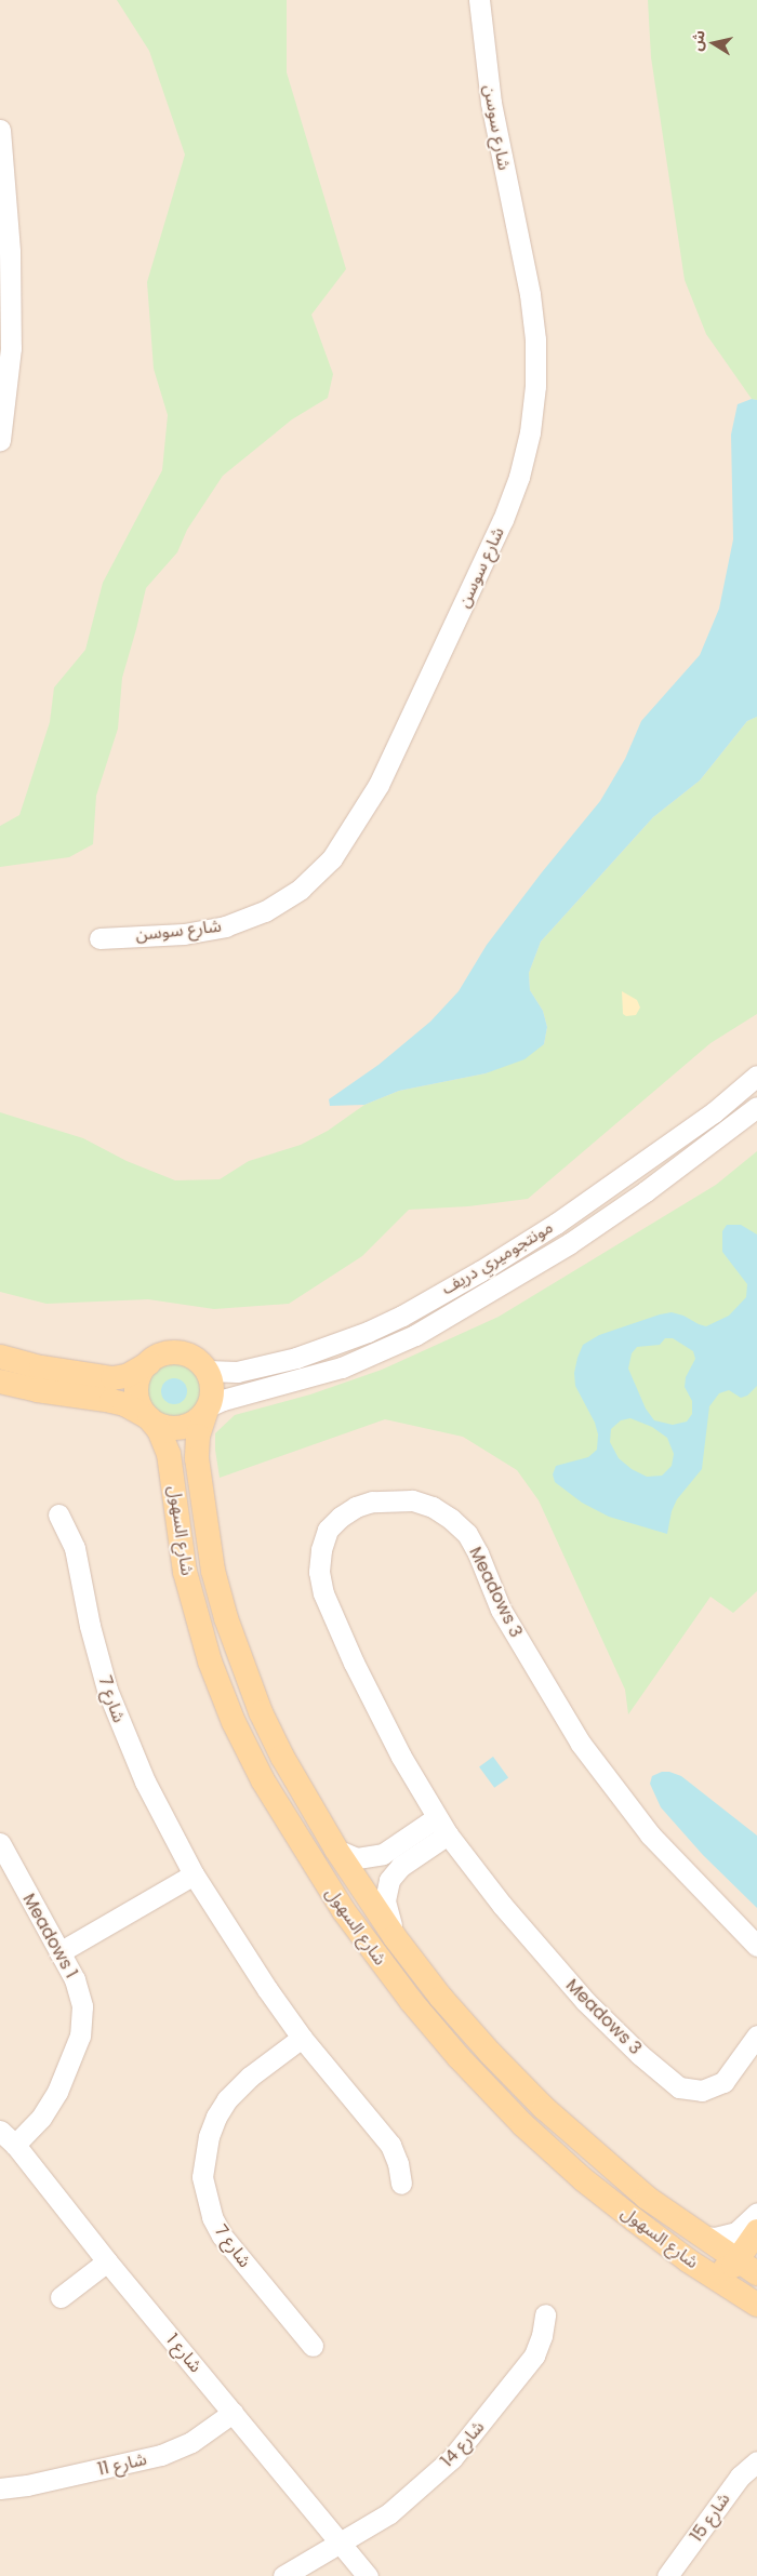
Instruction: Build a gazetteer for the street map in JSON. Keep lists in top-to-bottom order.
{
  "streets": {
    "main road": ["شارع السهول"],
    "street": [
      "شارع سوسن",
      "مونتجوميري دريف",
      "Meadows 3",
      "شارع 7",
      "Meadows 1",
      "شارع 1",
      "شارع 14",
      "شارع 11",
      "شارع 15"
    ]
  },
  "crossings": [
    ["مونتجوميري دريف", "شارع السهول"],
    ["Meadows 1", "شارع 1"],
    ["شارع 1", "شارع 14"],
    ["شارع 1", "شارع 11"]
  ],
  "north": "left"
}
